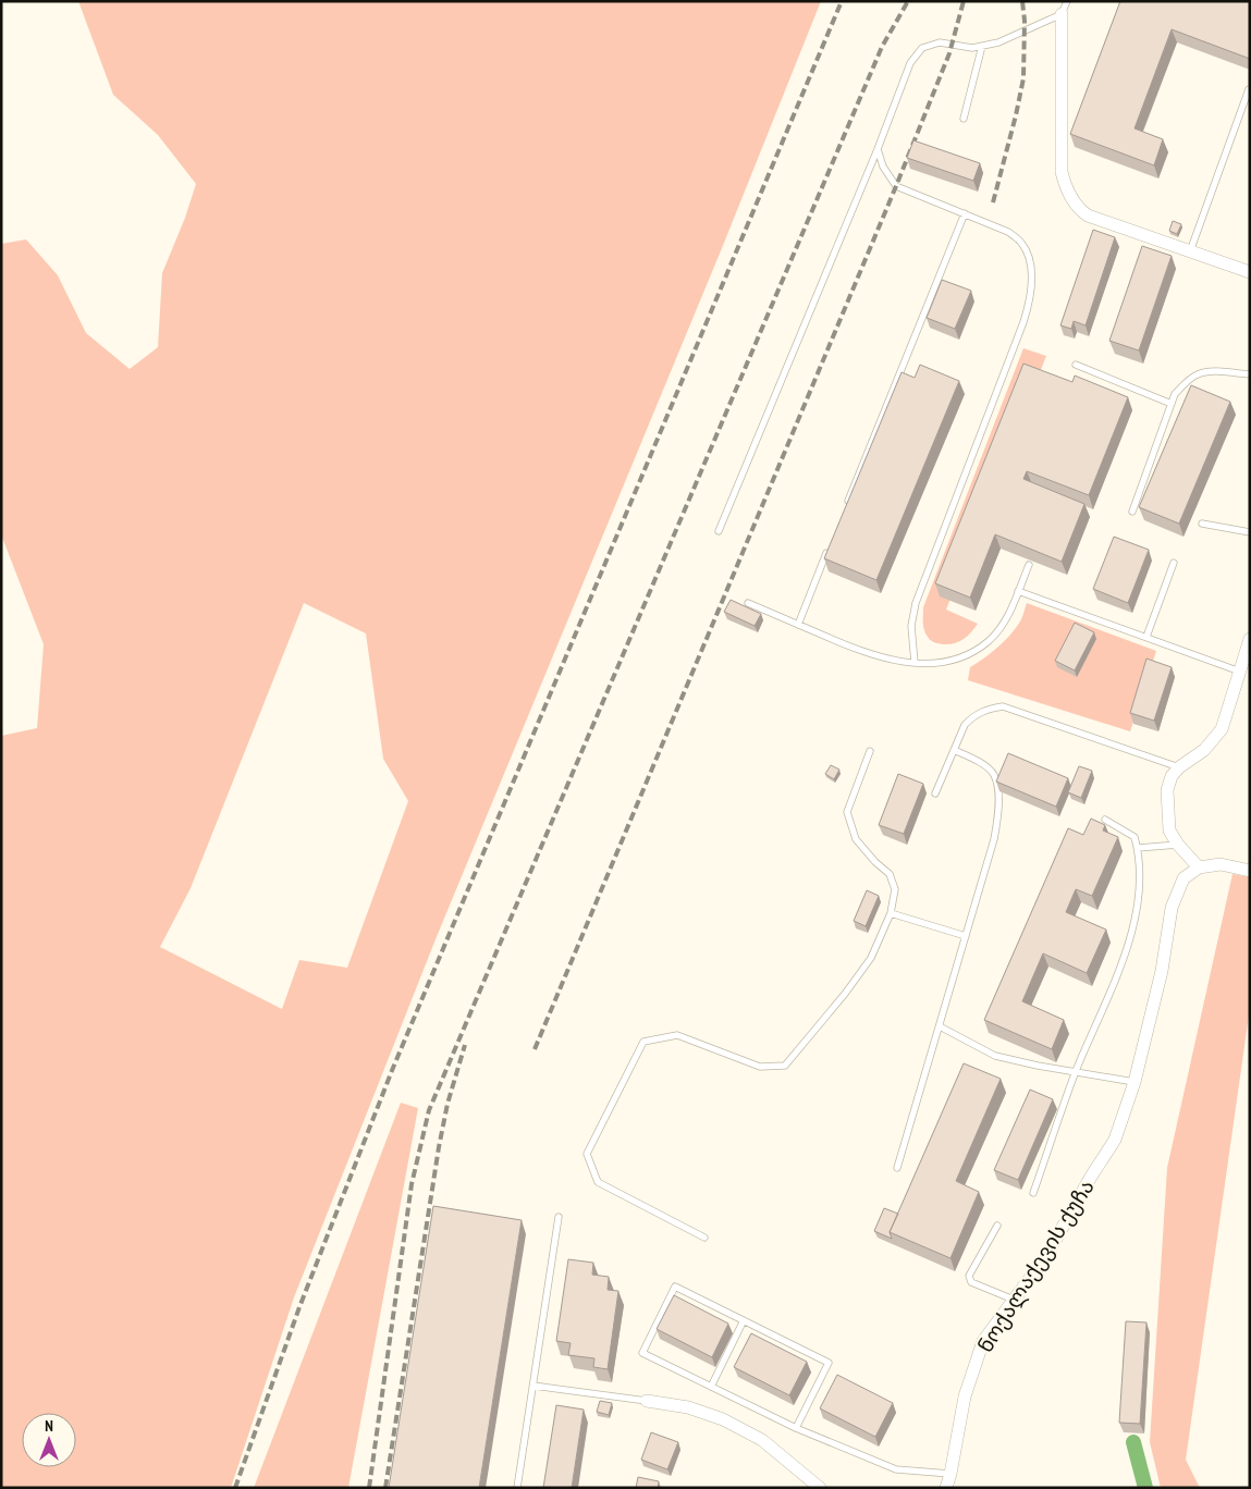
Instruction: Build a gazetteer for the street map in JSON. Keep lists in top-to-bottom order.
{
  "streets": {
    "street": ["ნოქალაქევის ქუჩა"]
  },
  "north": "top"
}
